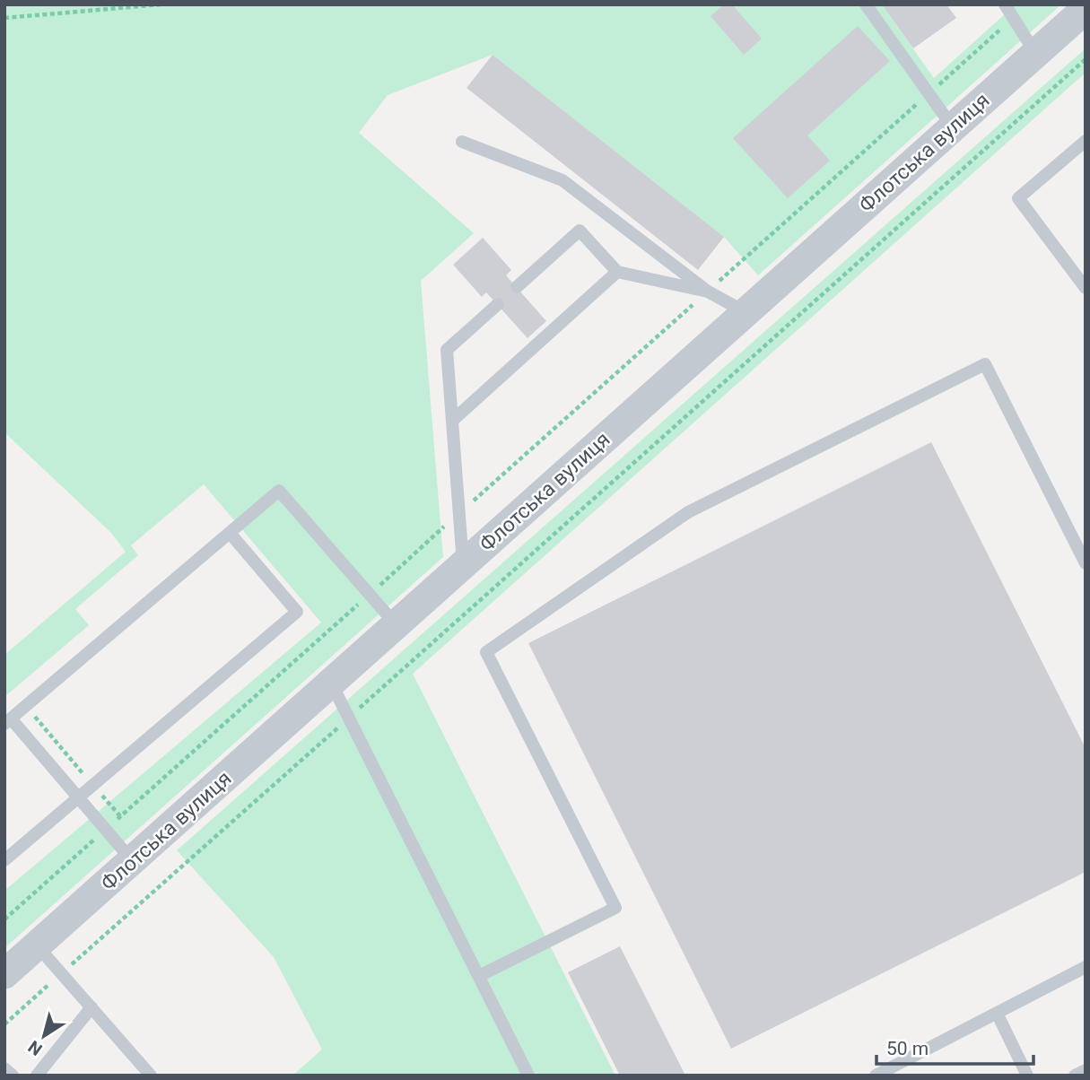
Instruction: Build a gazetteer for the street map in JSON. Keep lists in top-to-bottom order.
{
  "streets": {
    "street": ["Флотська вулиця"]
  },
  "scale_bar": "50 m",
  "north": "bottom left"
}
